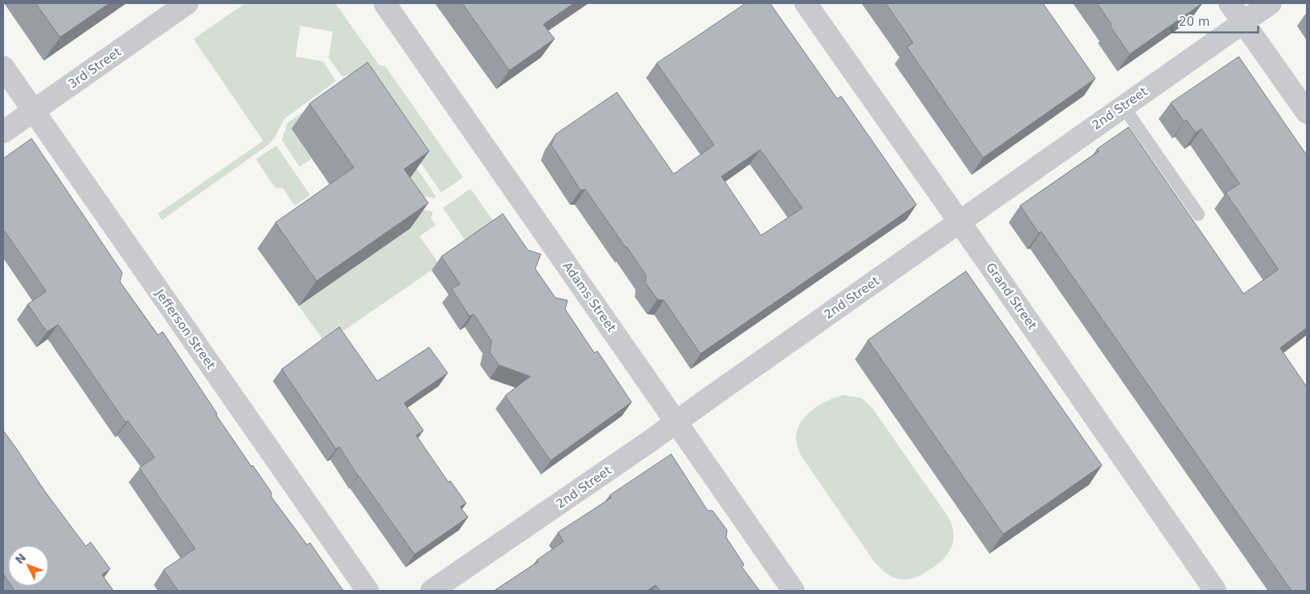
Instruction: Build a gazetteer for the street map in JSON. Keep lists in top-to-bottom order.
{
  "streets": {
    "street": [
      "3rd Street",
      "2nd Street",
      "Grand Street",
      "Adams Street",
      "Jefferson Street"
    ]
  },
  "crossings": [
    ["3rd Street", "Jefferson Street"],
    ["2nd Street", "Grand Street"],
    ["2nd Street", "Adams Street"]
  ],
  "scale_bar": "20 m",
  "north": "top left"
}
